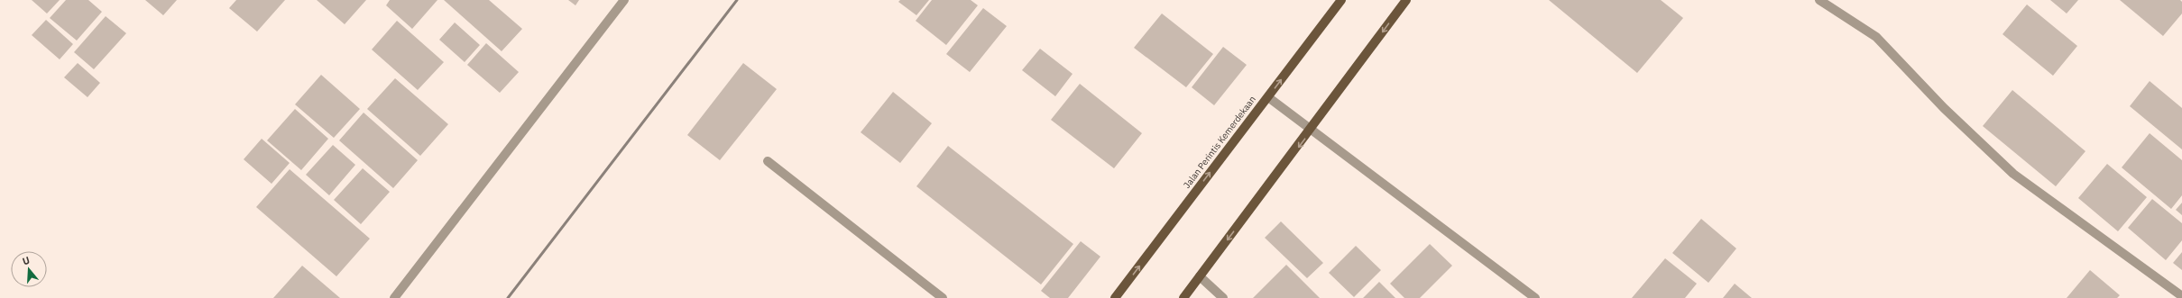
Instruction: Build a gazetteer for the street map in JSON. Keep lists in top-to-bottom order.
{
  "streets": {
    "main road": ["Jalan Perintis Kemerdekaan"]
  },
  "north": "top"
}
